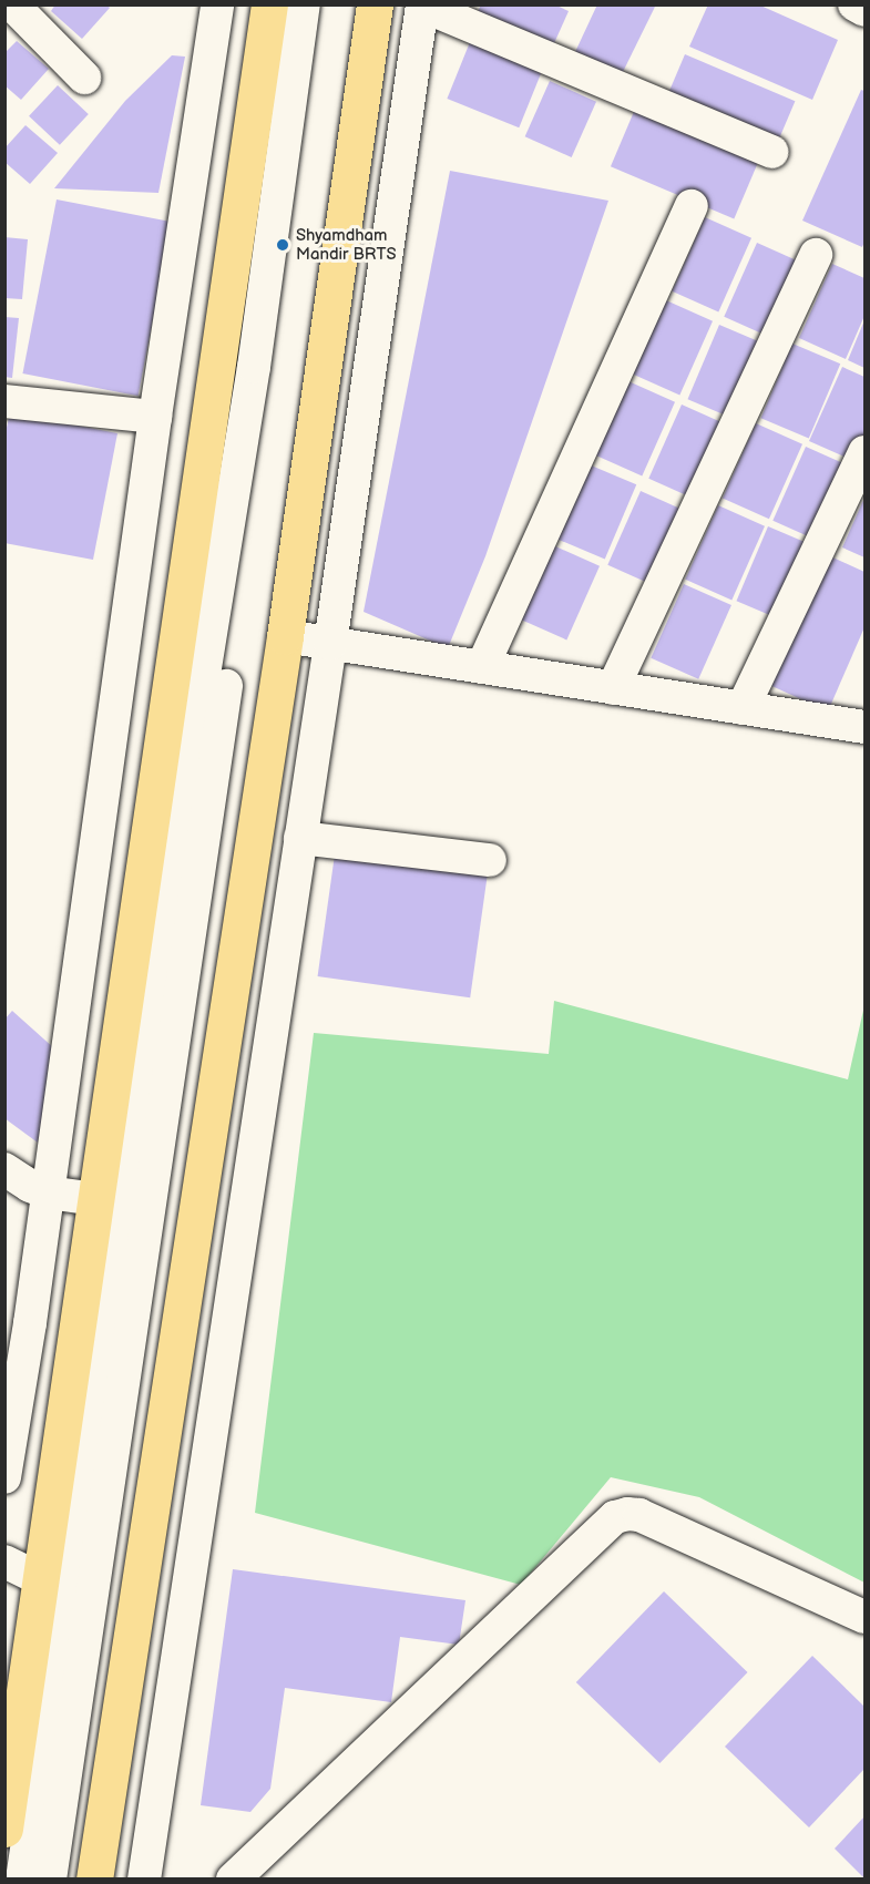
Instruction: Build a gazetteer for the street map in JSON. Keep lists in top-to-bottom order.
{
  "places": ["Shyamdham Mandir BRTS"]
}
